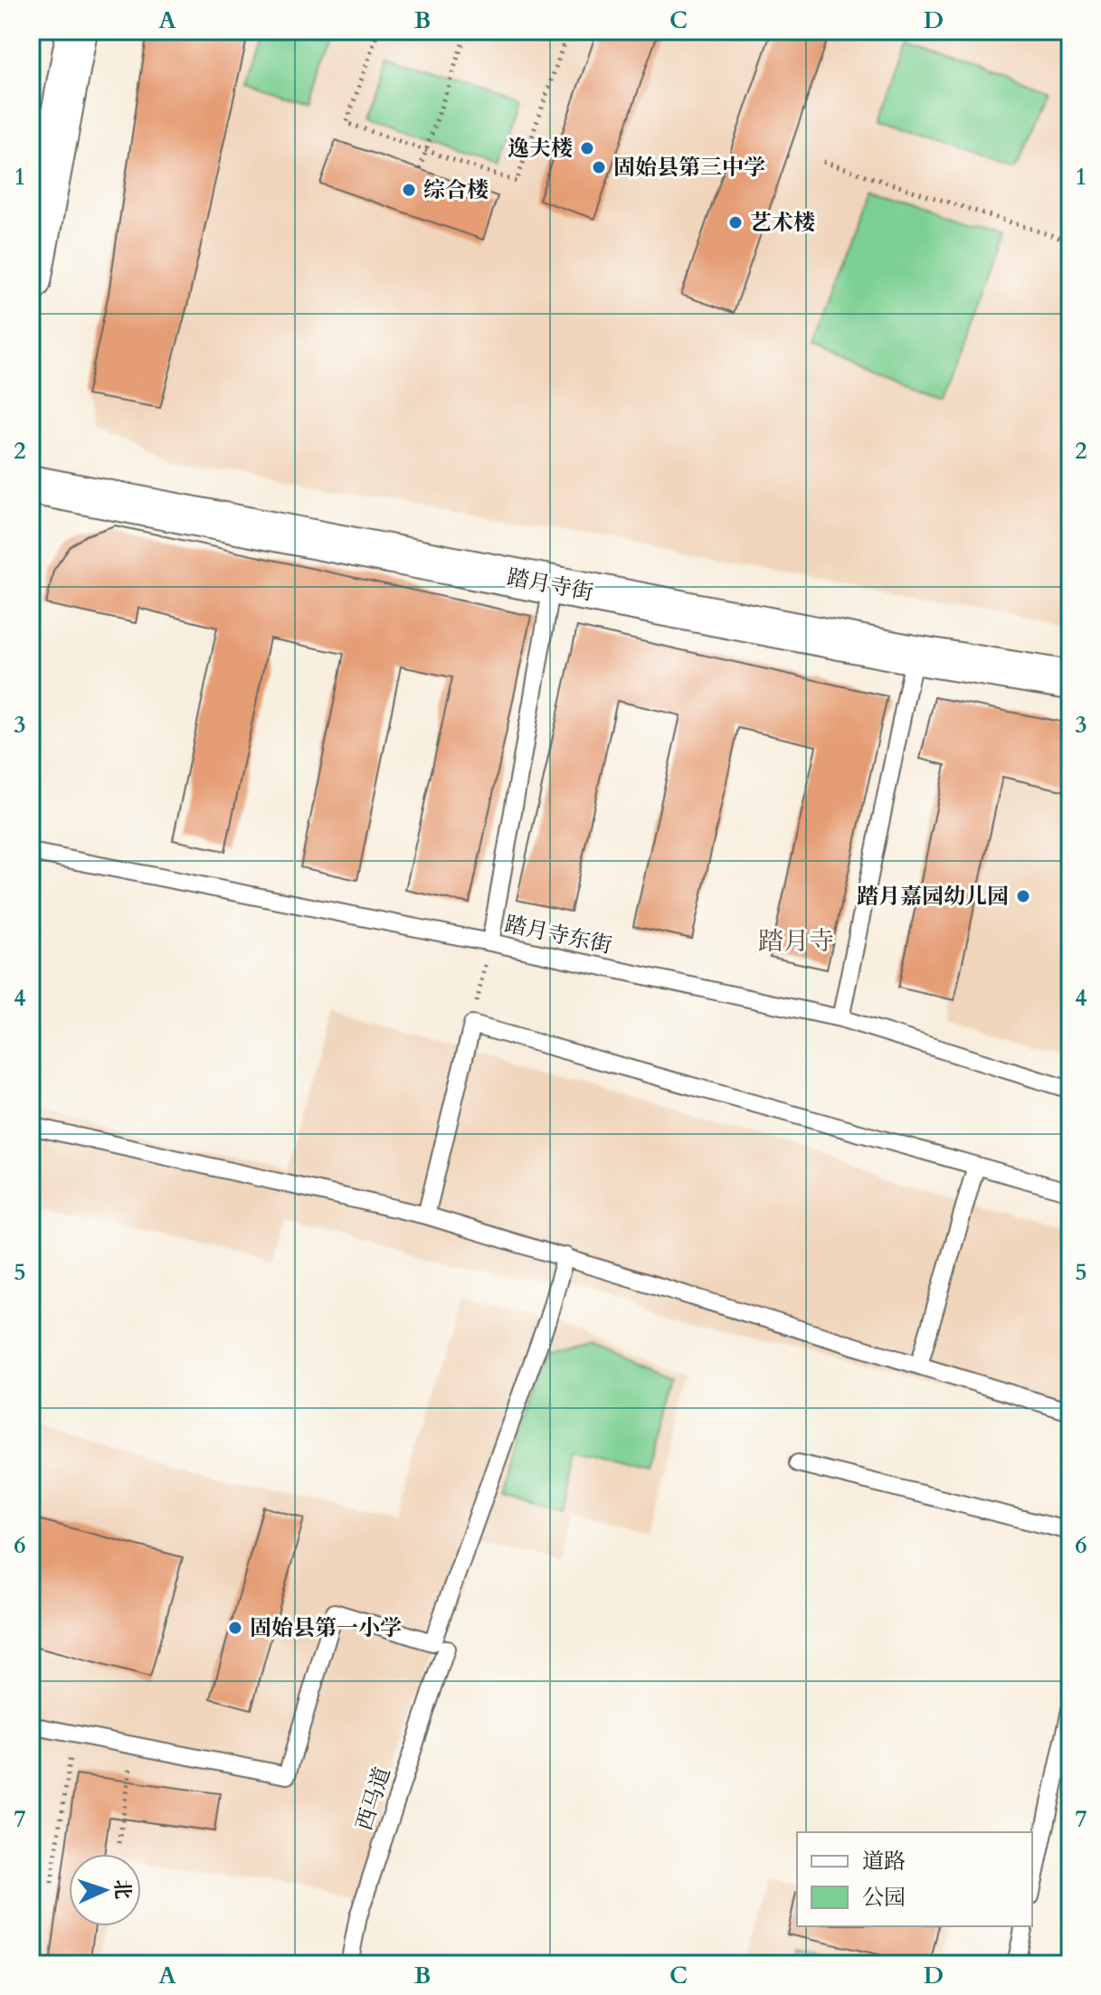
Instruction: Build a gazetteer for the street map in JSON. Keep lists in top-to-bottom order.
{
  "streets": {
    "street": ["踏月寺街"],
    "lane": ["踏月寺东街", "西马道"]
  },
  "districts": ["踏月寺"],
  "places": [
    "逸夫楼",
    "固始县第三中学",
    "综合楼",
    "艺术楼",
    "踏月嘉园幼儿园",
    "固始县第一小学"
  ],
  "legend": ["道路", "公园"],
  "north": "right",
  "grid": {
    "columns": [
      "A",
      "B",
      "C",
      "D"
    ],
    "rows": [
      "1",
      "2",
      "3",
      "4",
      "5",
      "6",
      "7"
    ]
  }
}
